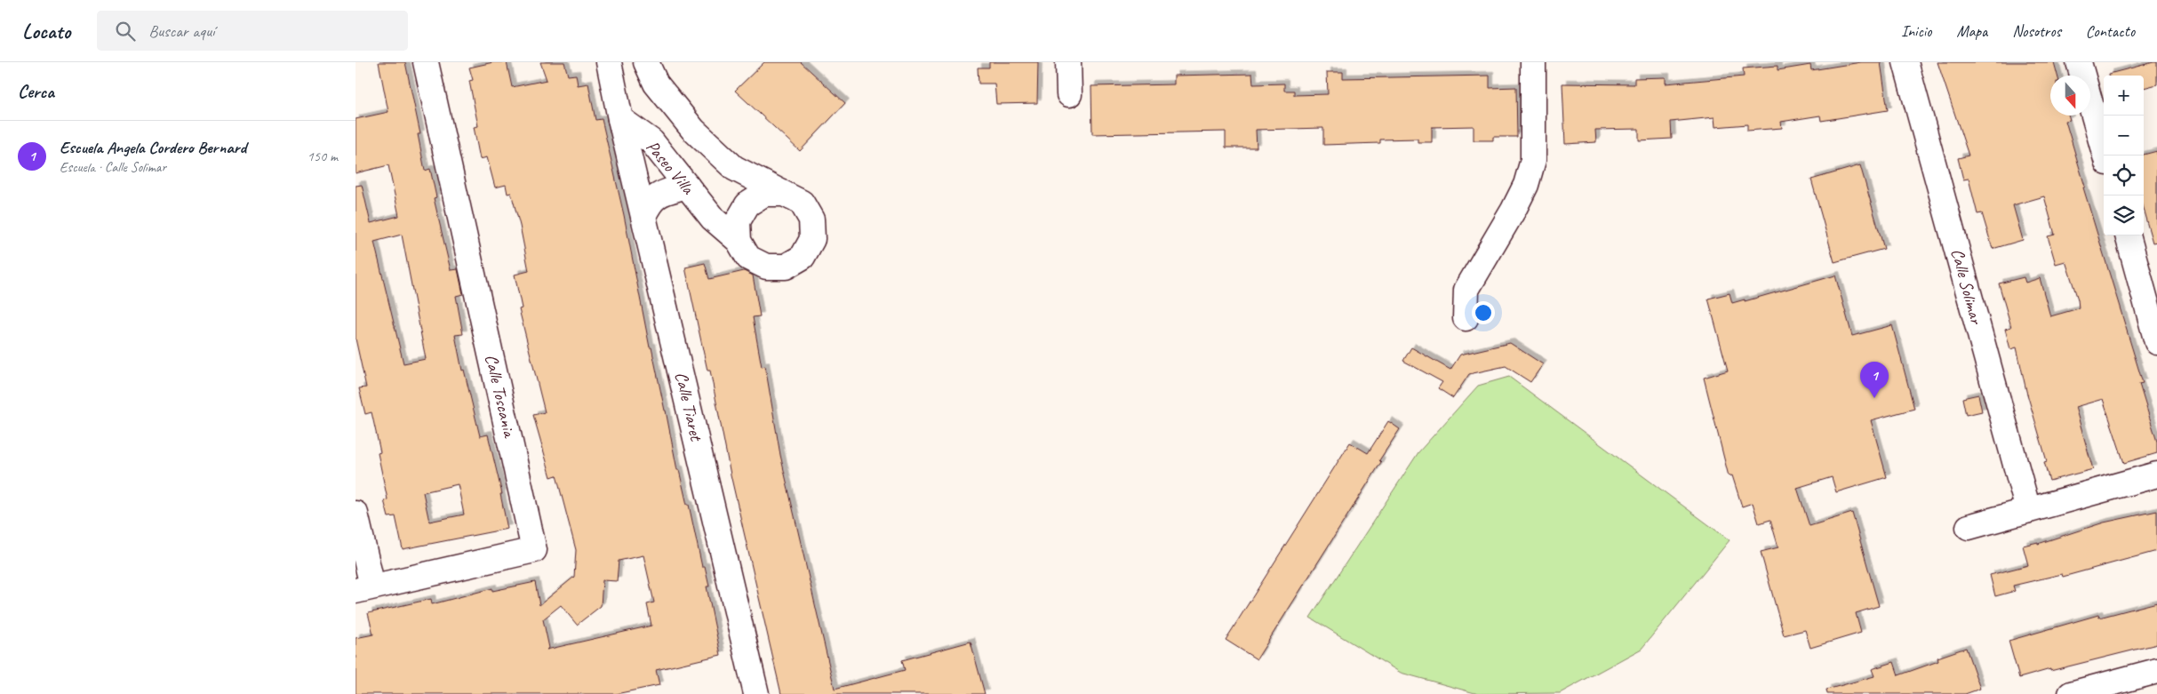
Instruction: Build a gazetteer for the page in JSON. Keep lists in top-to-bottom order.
{
  "streets": {
    "street": [
      "Paseo Villa",
      "Calle Solimar",
      "Calle Toscania",
      "Calle Tiaret"
    ]
  },
  "crossings": [
    ["Paseo Villa", "Calle Tiaret"]
  ],
  "north": "bottom",
  "page": {
    "header": "Locato",
    "search": "Buscar aquí",
    "nav": [
      "Inicio",
      "Mapa",
      "Nosotros",
      "Contacto"
    ],
    "heading": "Cerca",
    "map_buttons": ["+", "−"],
    "list": [
      {
        "mark": "1",
        "name": "Escuela Angela Cordero Bernard",
        "note": "Escuela · Calle Solimar",
        "value": "150 m"
      }
    ],
    "pins": "1"
  }
}
